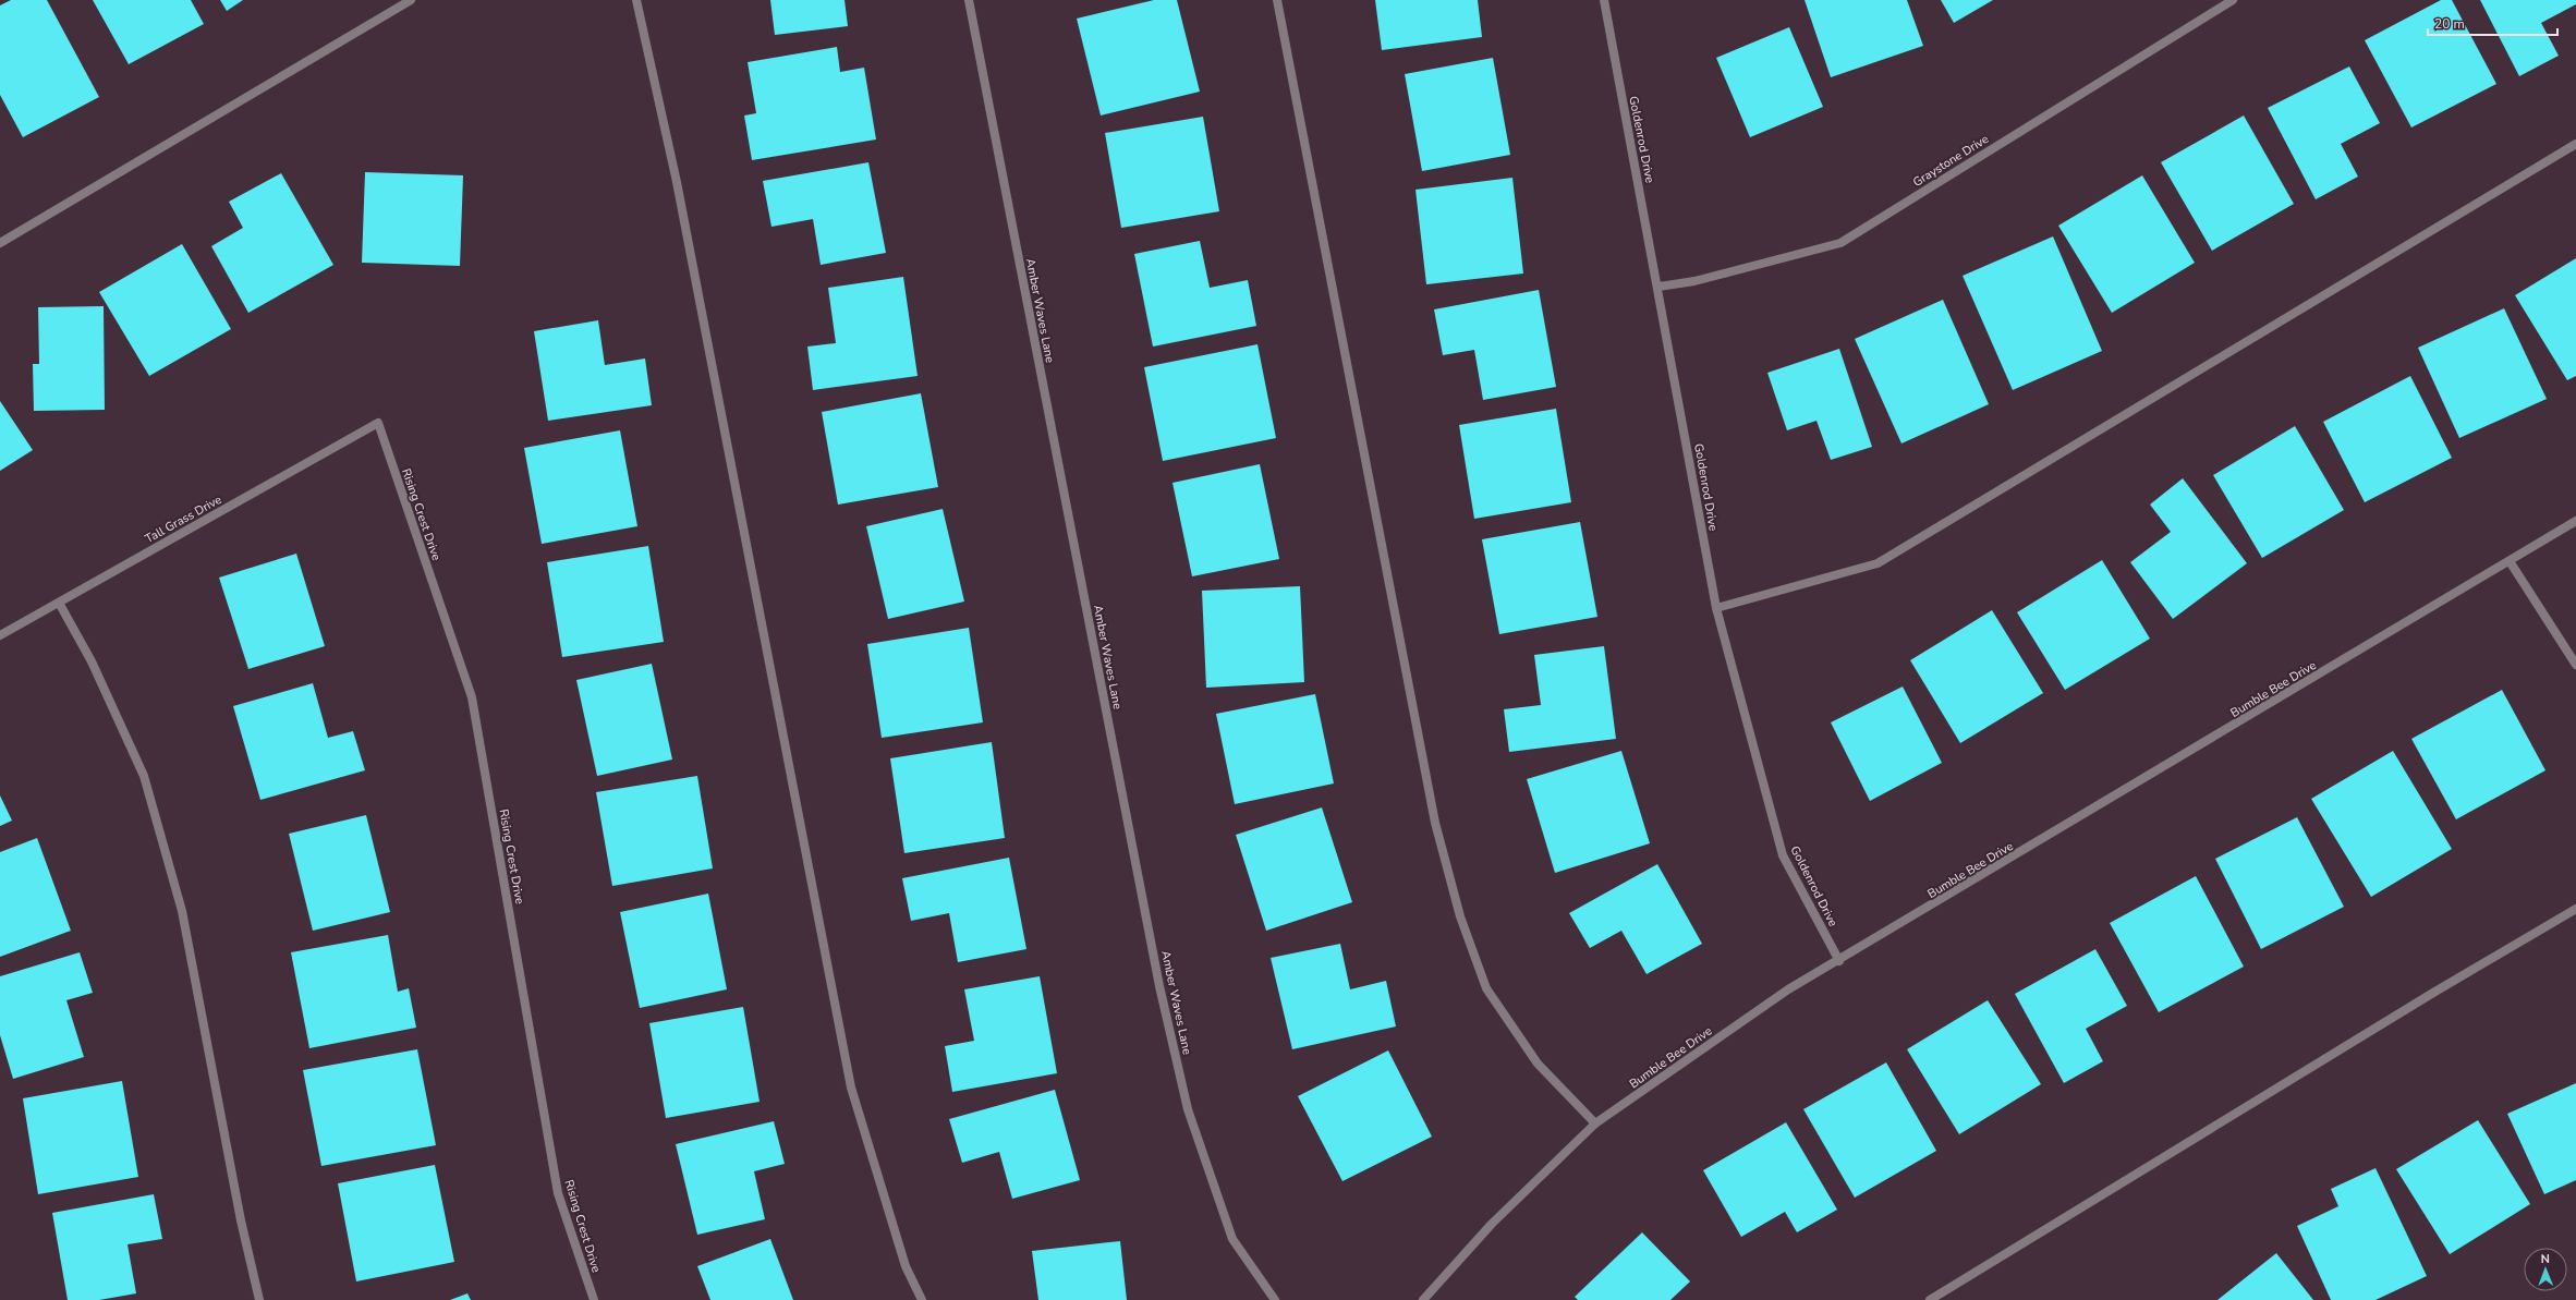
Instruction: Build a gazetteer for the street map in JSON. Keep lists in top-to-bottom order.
{
  "streets": {
    "street": [
      "Goldenrod Drive",
      "Graystone Drive",
      "Amber Waves Lane",
      "Rising Crest Drive",
      "Tall Grass Drive",
      "Bumble Bee Drive"
    ]
  },
  "crossings": [
    ["Goldenrod Drive", "Graystone Drive"],
    ["Goldenrod Drive", "Bumble Bee Drive"],
    ["Rising Crest Drive", "Tall Grass Drive"]
  ],
  "scale_bar": "20 m",
  "north": "top"
}
